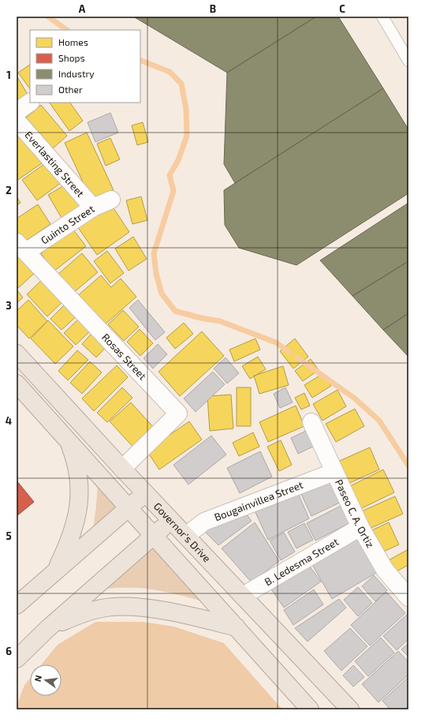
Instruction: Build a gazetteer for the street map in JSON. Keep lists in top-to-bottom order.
{
  "streets": {
    "highway": ["Governor's Drive"],
    "street": [
      "Everlasting Street",
      "Guinto Street",
      "Rosas Street",
      "Bougainvillea Street",
      "Paseo C. A. Ortiz",
      "B. Ledesma Street"
    ]
  },
  "crossings": [
    ["Everlasting Street", "Guinto Street"],
    ["Guinto Street", "Rosas Street"],
    ["Rosas Street", "Governor's Drive"],
    ["Bougainvillea Street", "Paseo C. A. Ortiz"],
    ["Bougainvillea Street", "Governor's Drive"],
    ["Paseo C. A. Ortiz", "B. Ledesma Street"],
    ["Governor's Drive", "B. Ledesma Street"]
  ],
  "legend": [
    "Homes",
    "Shops",
    "Industry",
    "Other"
  ],
  "north": "left",
  "grid": {
    "columns": ["A", "B", "C"],
    "rows": [
      "1",
      "2",
      "3",
      "4",
      "5",
      "6"
    ]
  }
}
